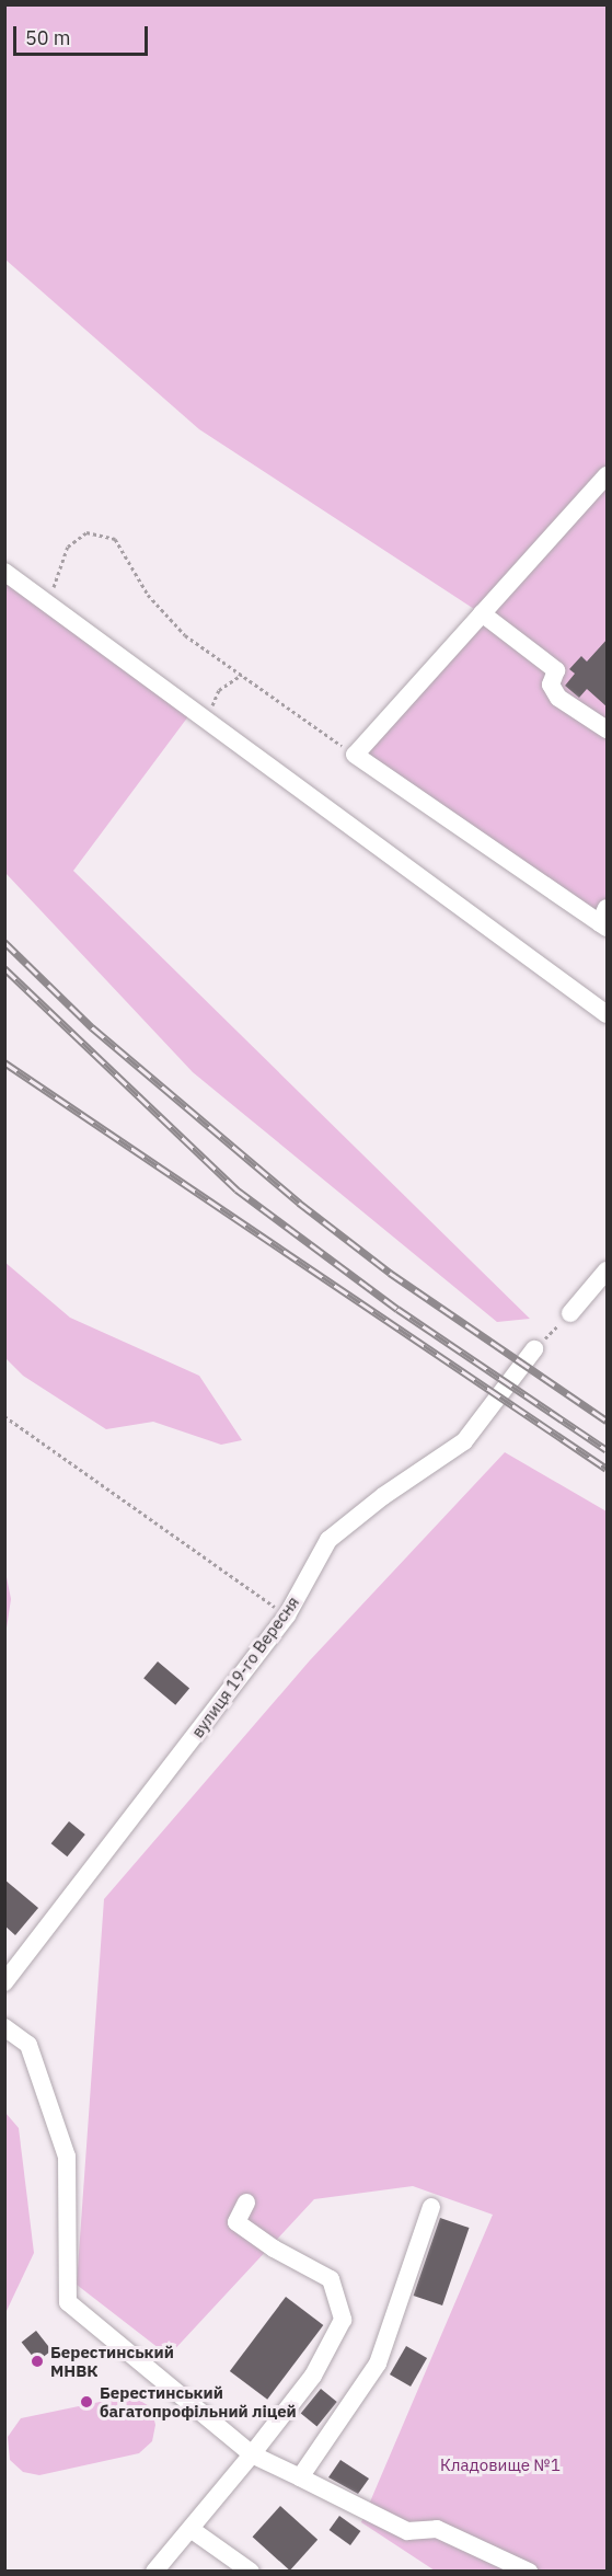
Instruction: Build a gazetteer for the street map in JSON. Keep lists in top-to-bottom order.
{
  "streets": {
    "street": ["вулиця 19-го Вересня"]
  },
  "parks": ["Кладовище №1"],
  "places": ["Берестинський МНВК", "Берестинський багатопрофільний ліцей"],
  "scale_bar": "50 m"
}
